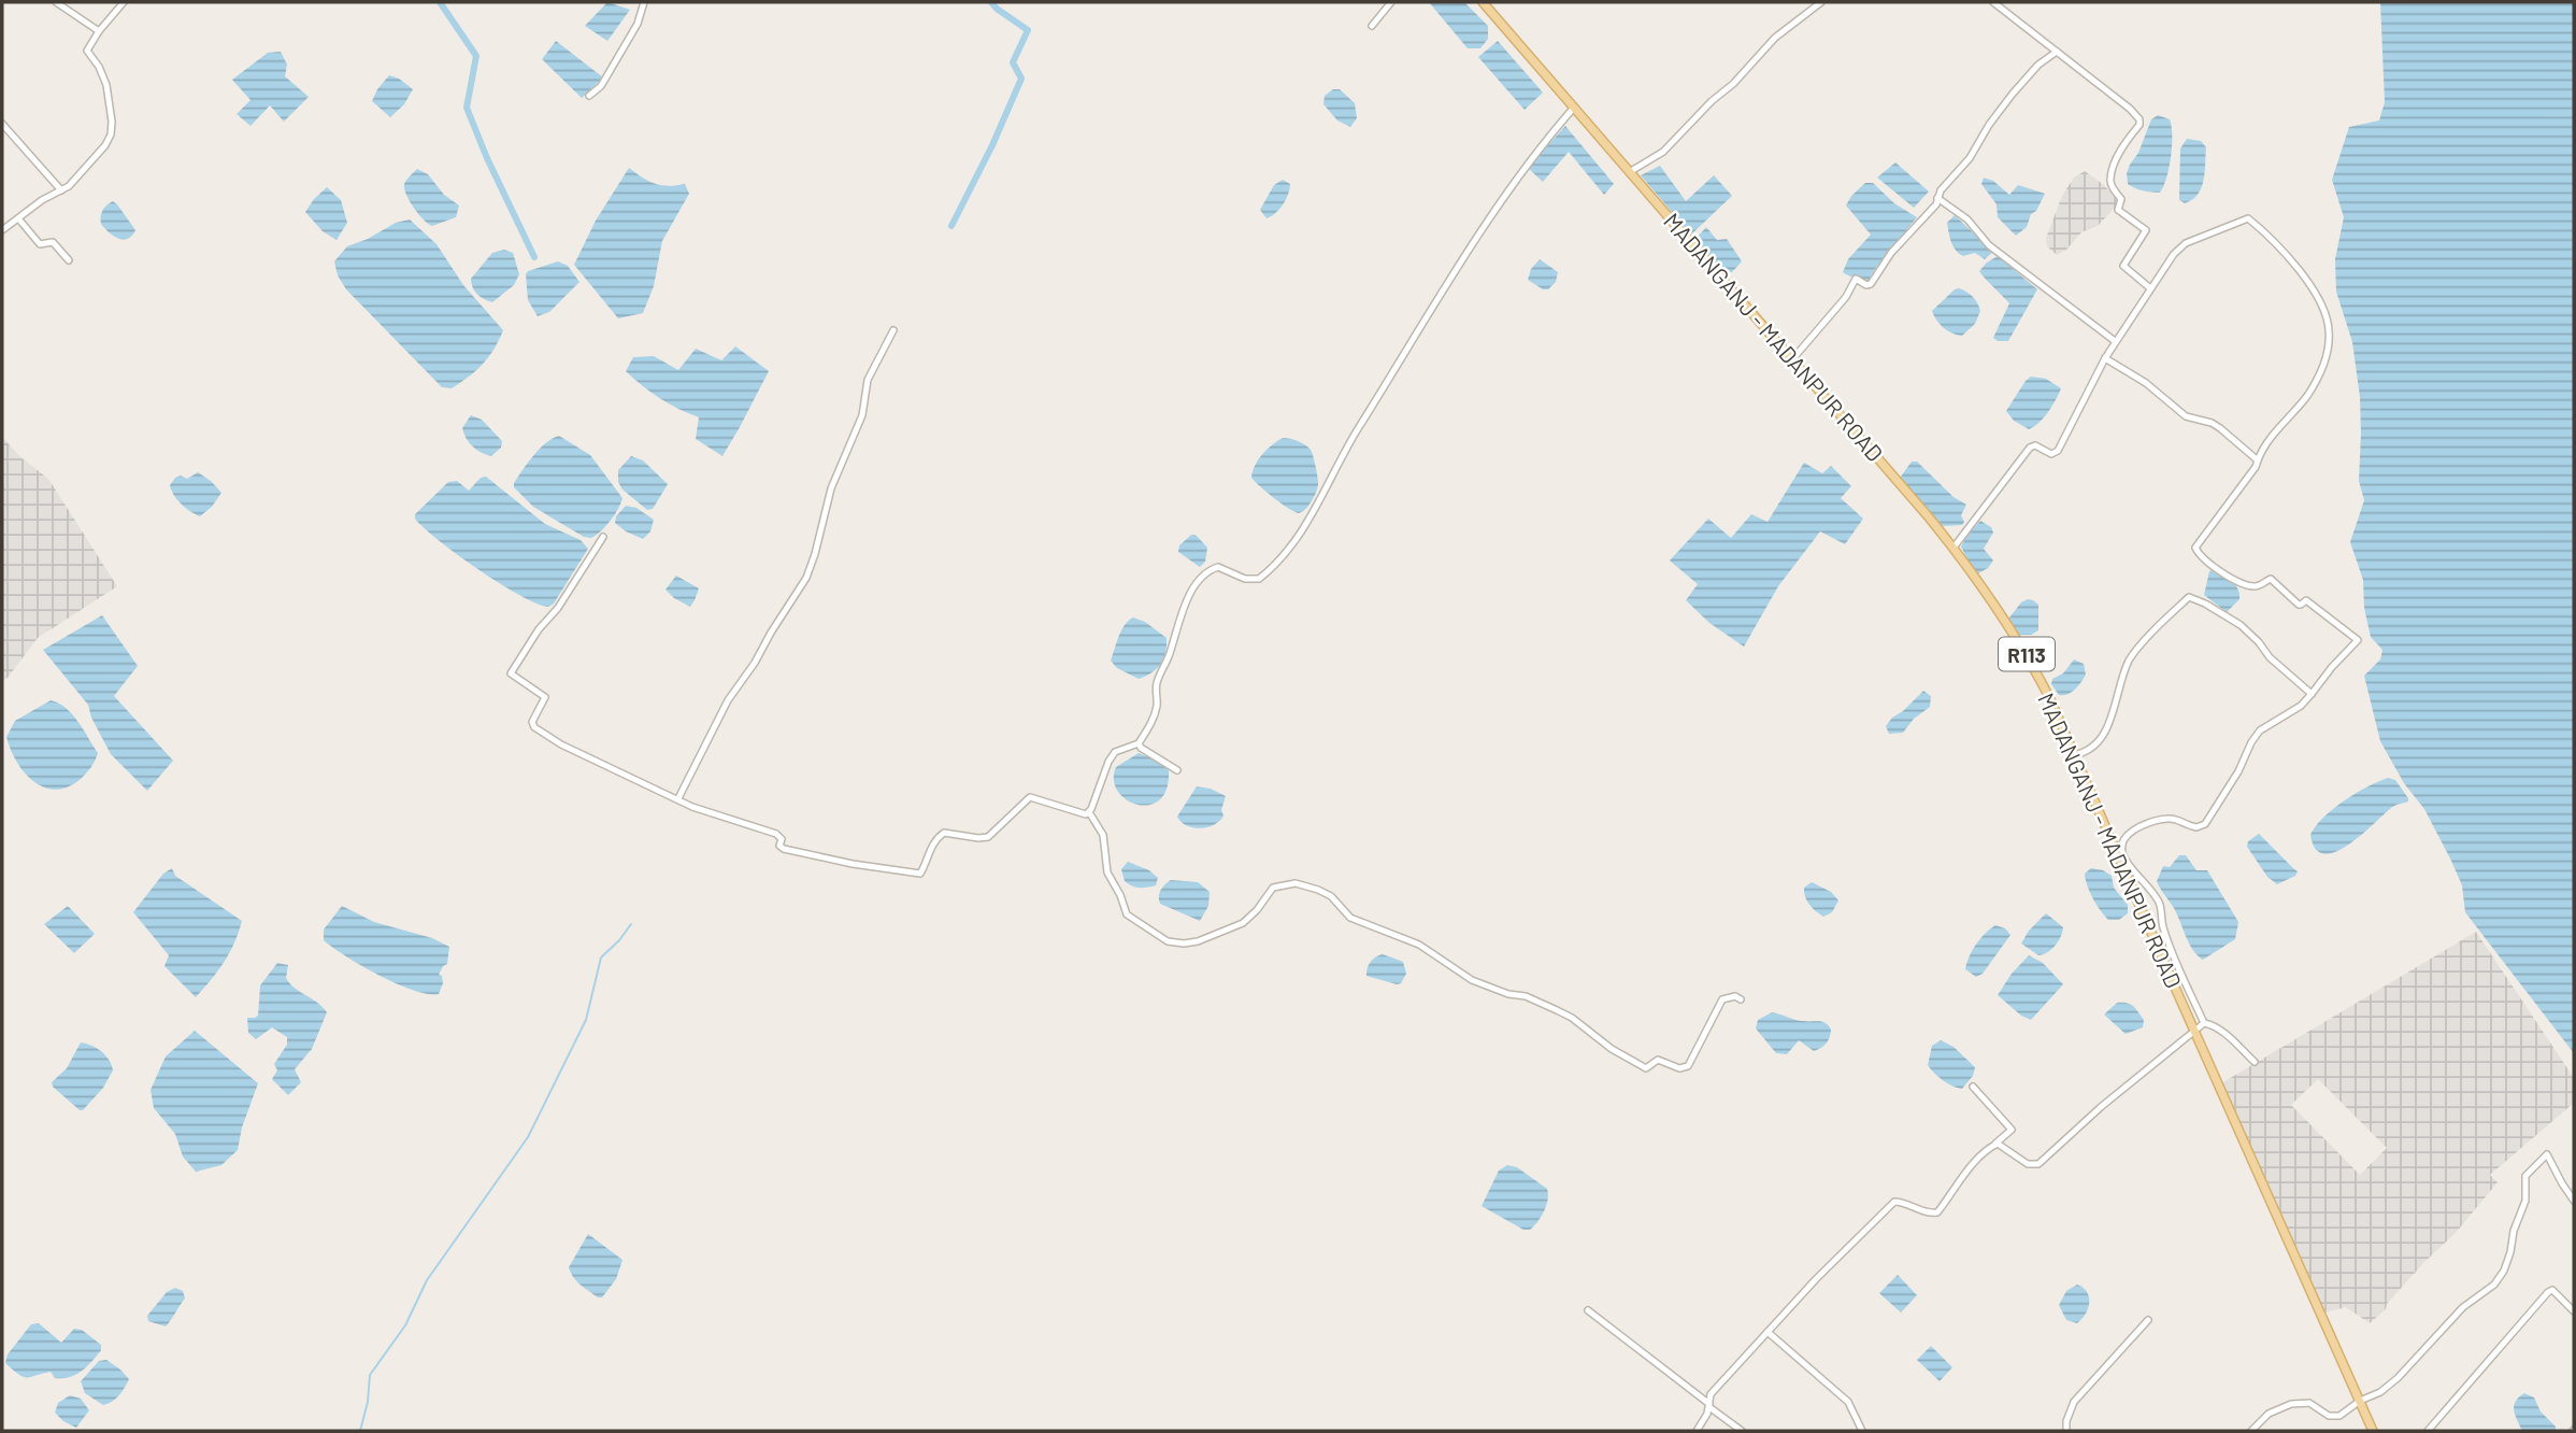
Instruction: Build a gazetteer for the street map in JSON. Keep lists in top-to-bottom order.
{
  "streets": {
    "main road": ["MADANGANJ - MADANPUR ROAD", "R113"]
  }
}
